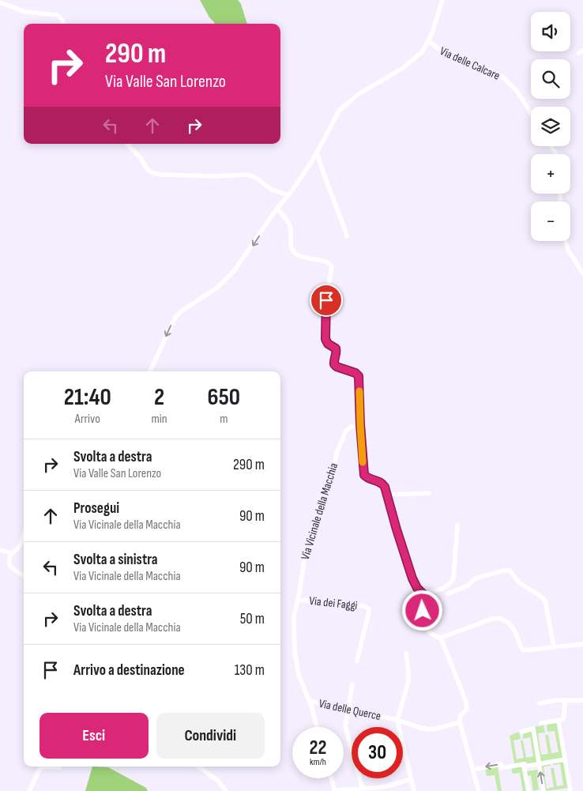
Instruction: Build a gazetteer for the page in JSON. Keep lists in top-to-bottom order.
{
  "streets": {
    "street": [
      "Via delle Calcare",
      "Via Vicinale della Macchia",
      "Via dei Faggi",
      "Via delle Querce"
    ]
  },
  "crossings": [
    ["Via Vicinale della Macchia", "Via dei Faggi"],
    ["Via Vicinale della Macchia", "Via delle Querce"]
  ],
  "page": {
    "map_buttons": ["+", "−"],
    "turn": ["290 m", "Via Valle San Lorenzo"],
    "eta": [
      "21:40",
      "Arrivo",
      "2",
      "min",
      "650",
      "m"
    ],
    "list": [
      {
        "name": "Svolta a destra",
        "note": "Via Valle San Lorenzo",
        "value": "290 m"
      },
      {
        "name": "Prosegui",
        "note": "Via Vicinale della Macchia",
        "value": "90 m"
      },
      {
        "name": "Svolta a sinistra",
        "note": "Via Vicinale della Macchia",
        "value": "90 m"
      },
      {
        "name": "Svolta a destra",
        "note": "Via Vicinale della Macchia",
        "value": "50 m"
      },
      {
        "name": "Arrivo a destinazione",
        "value": "130 m"
      }
    ],
    "buttons": ["Esci", "Condividi"],
    "speed": "22 km/h",
    "limit": "30"
  }
}
